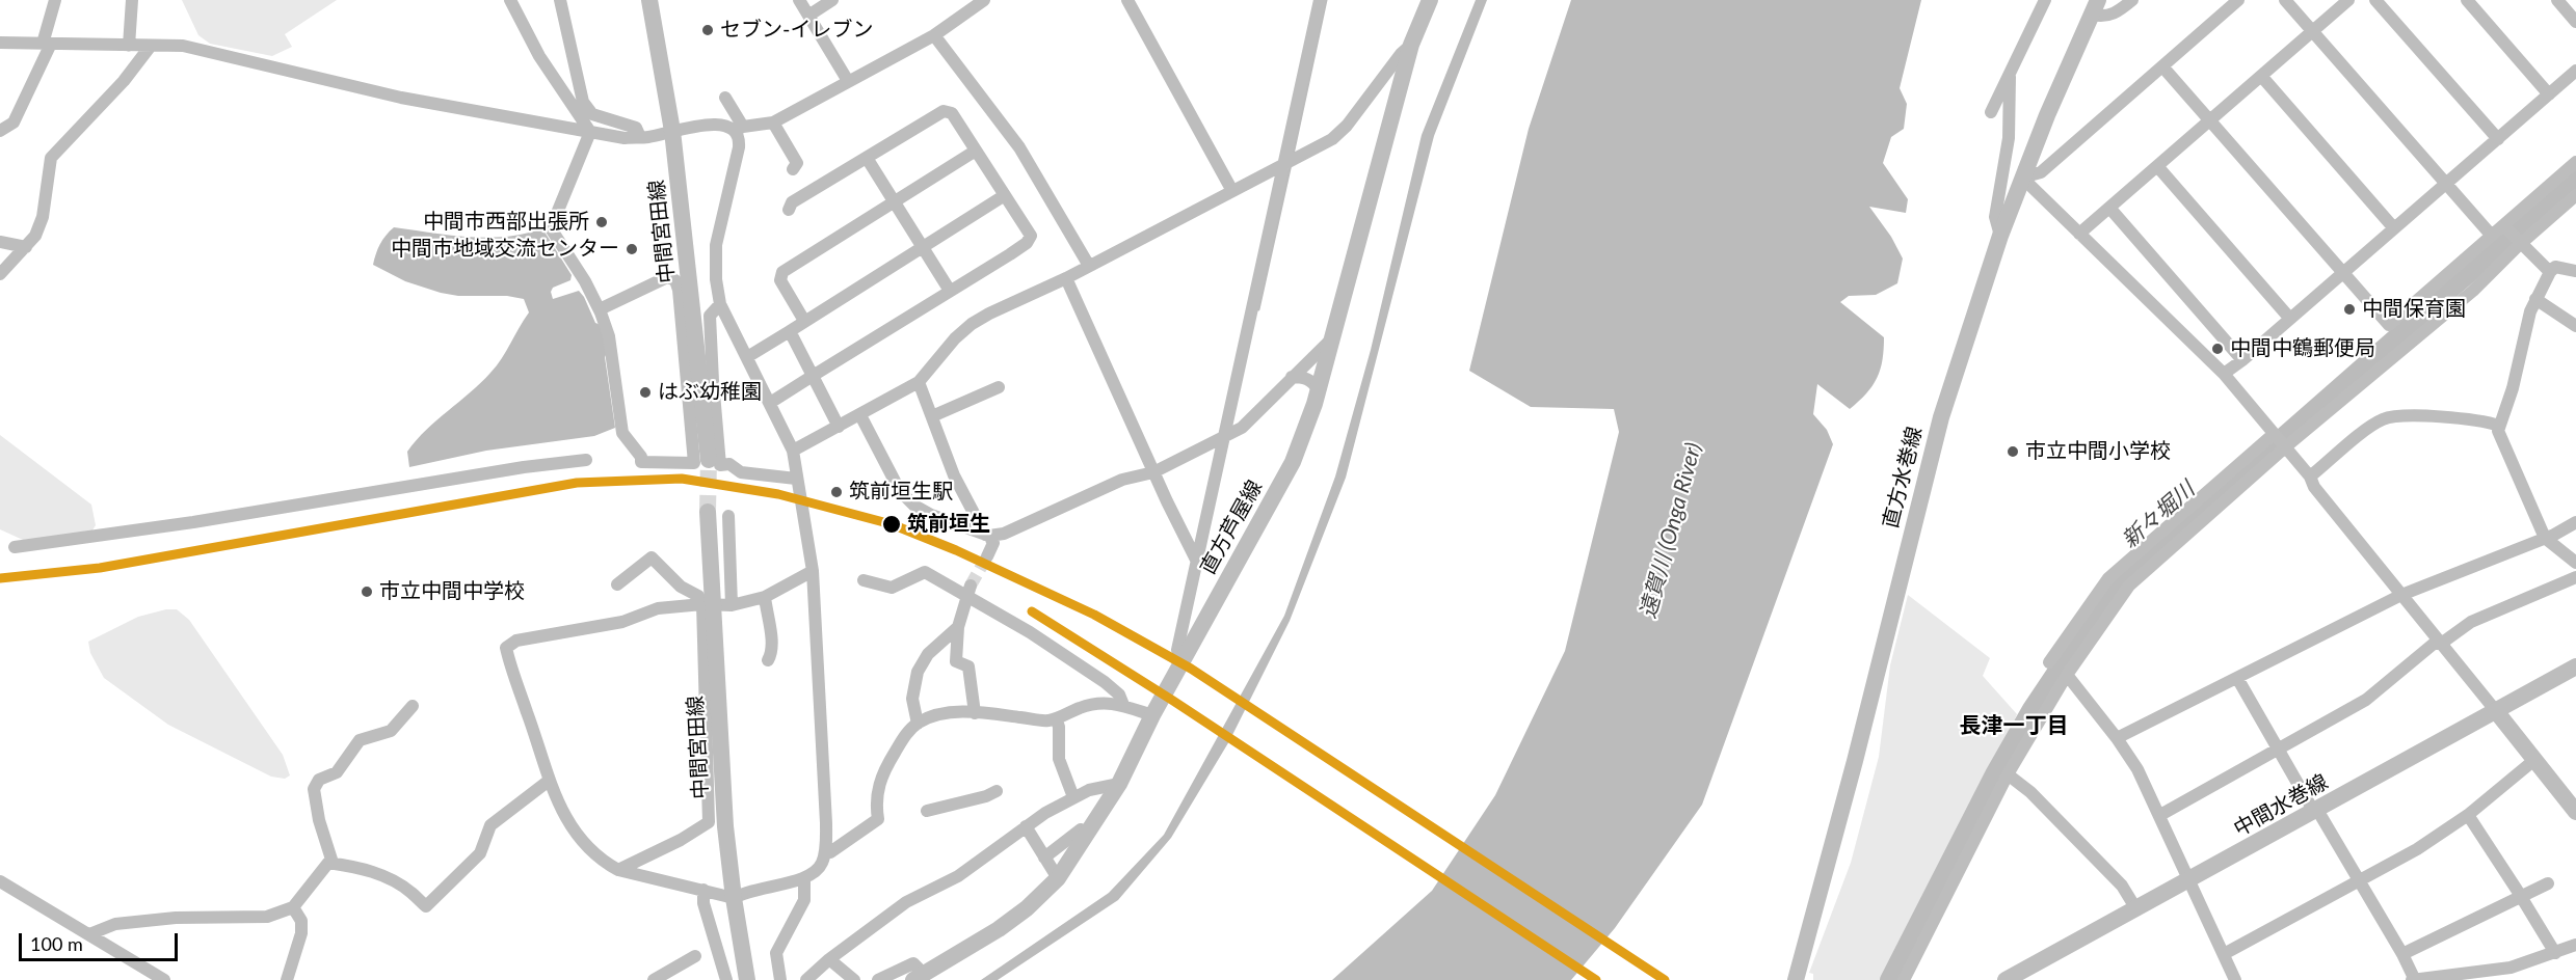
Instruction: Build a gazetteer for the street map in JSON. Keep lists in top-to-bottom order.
{
  "streets": {
    "main road": [
      "中間宮田線",
      "直方水巻線",
      "直方芦屋線",
      "中間水巻線"
    ]
  },
  "districts": ["長津一丁目"],
  "water": ["新々堀川", "遠賀川 (Onga River)"],
  "places": [
    "セブン-イレブン",
    "中間市西部出張所",
    "中間市地域交流センター",
    "中間保育園",
    "中間中鶴郵便局",
    "はぶ幼稚園",
    "市立中間小学校",
    "筑前垣生駅",
    "筑前垣生",
    "市立中間中学校"
  ],
  "scale_bar": "100 m"
}
